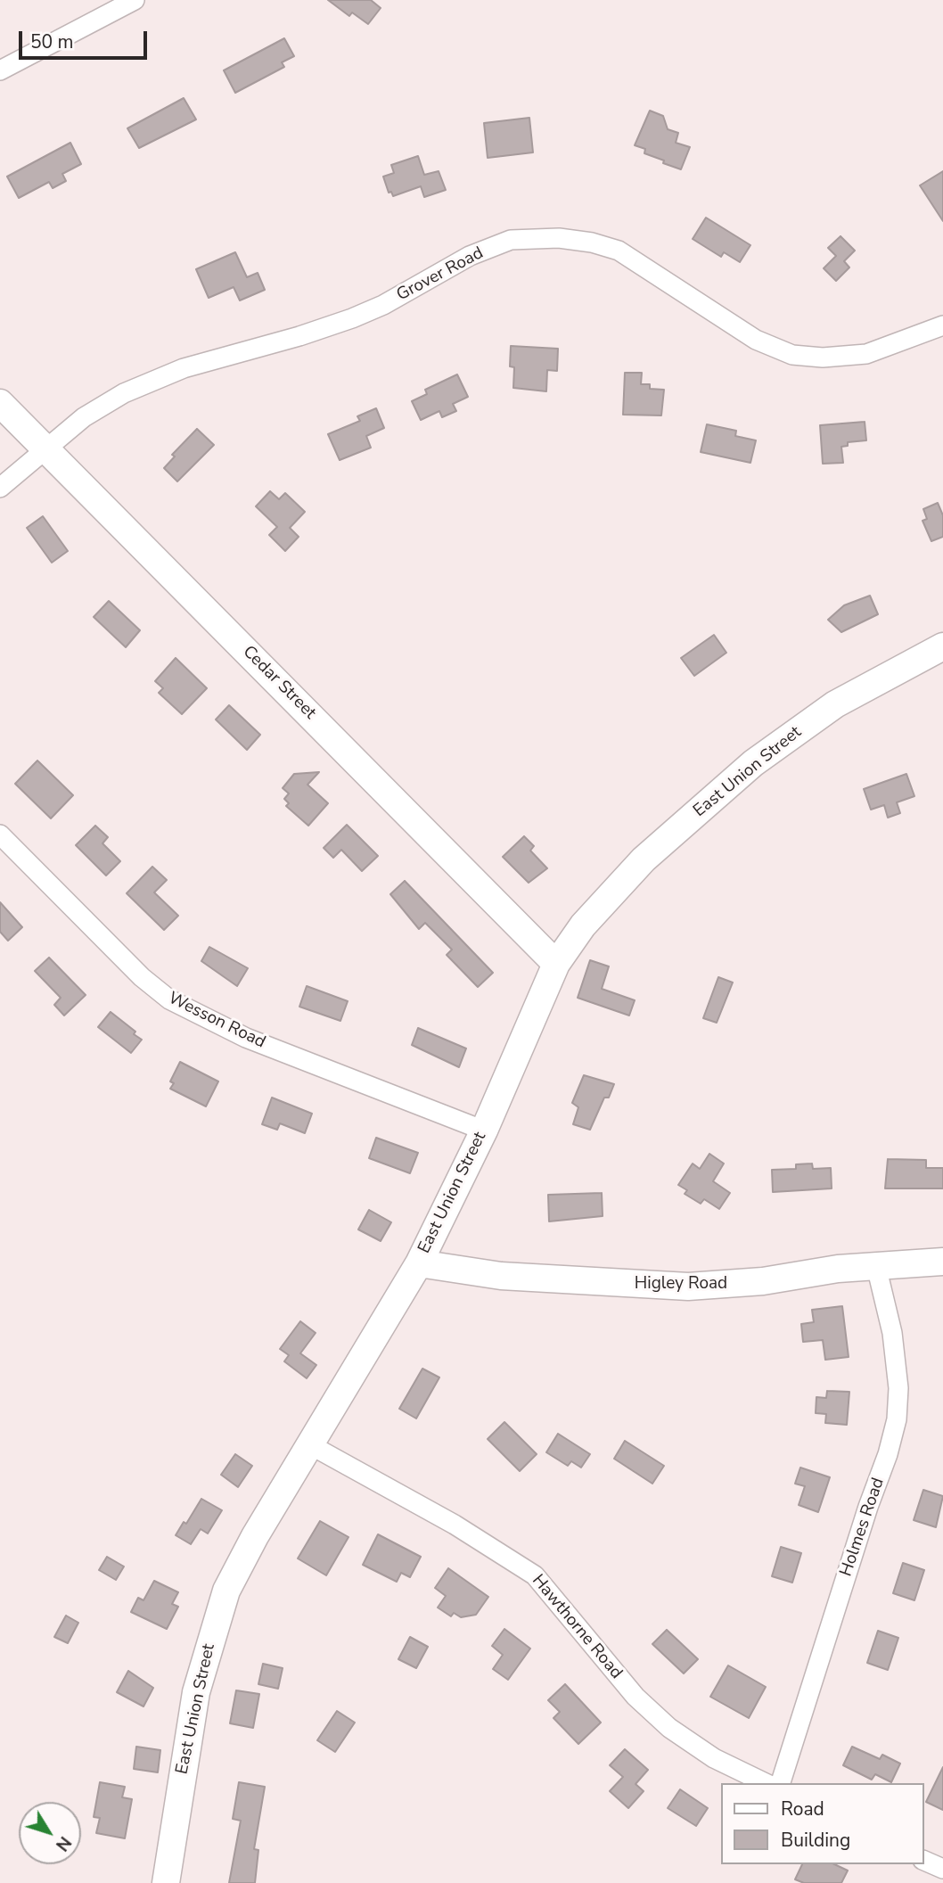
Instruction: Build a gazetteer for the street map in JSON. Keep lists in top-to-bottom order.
{
  "streets": {
    "street": [
      "Grover Road",
      "Cedar Street",
      "East Union Street",
      "Wesson Road",
      "Higley Road",
      "Holmes Road",
      "Hawthorne Road"
    ]
  },
  "crossings": [
    ["Grover Road", "Cedar Street"],
    ["Cedar Street", "East Union Street"],
    ["East Union Street", "Wesson Road"],
    ["East Union Street", "Higley Road"],
    ["East Union Street", "Hawthorne Road"],
    ["Higley Road", "Holmes Road"]
  ],
  "legend": ["Road", "Building"],
  "scale_bar": "50 m",
  "north": "bottom right"
}
